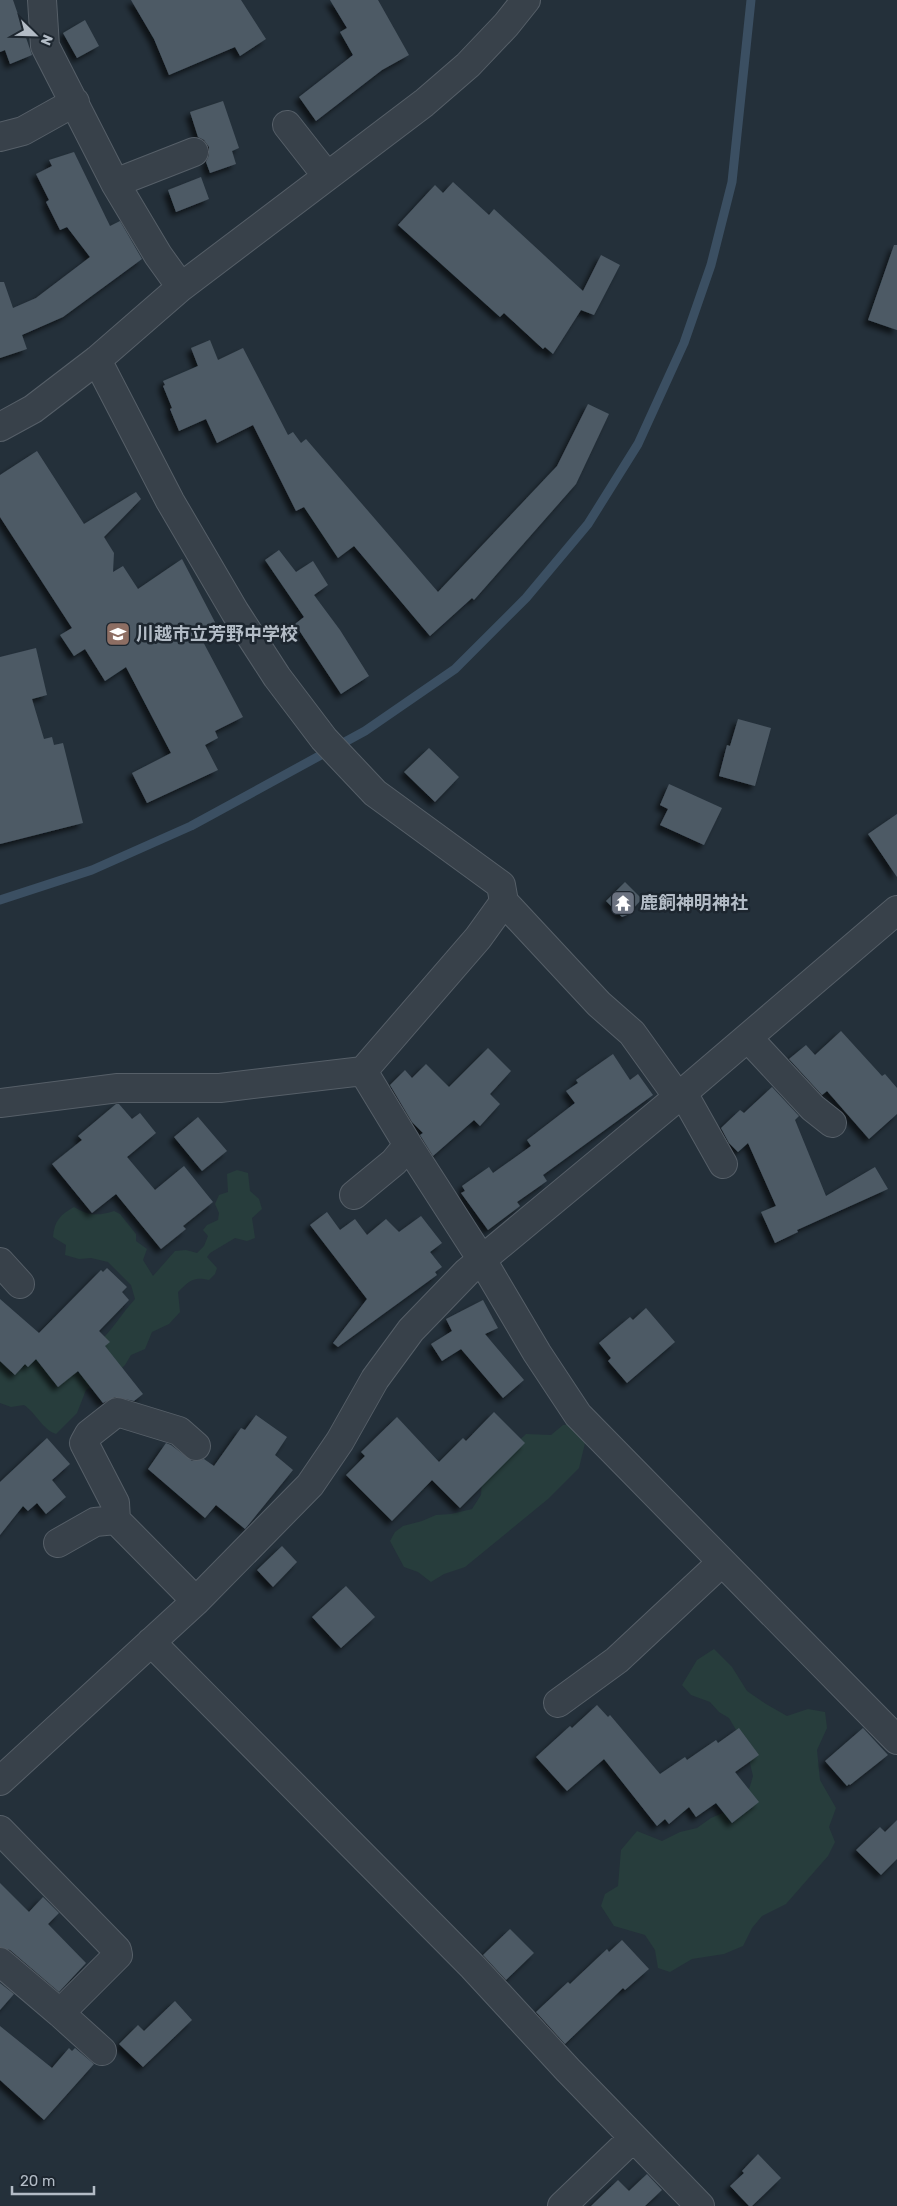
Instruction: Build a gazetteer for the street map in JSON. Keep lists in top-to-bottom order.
{
  "places": {
    "school or university": ["川越市立芳野中学校"],
    "temple": ["鹿飼神明神社"]
  },
  "scale_bar": "20 m",
  "north": "bottom right"
}
